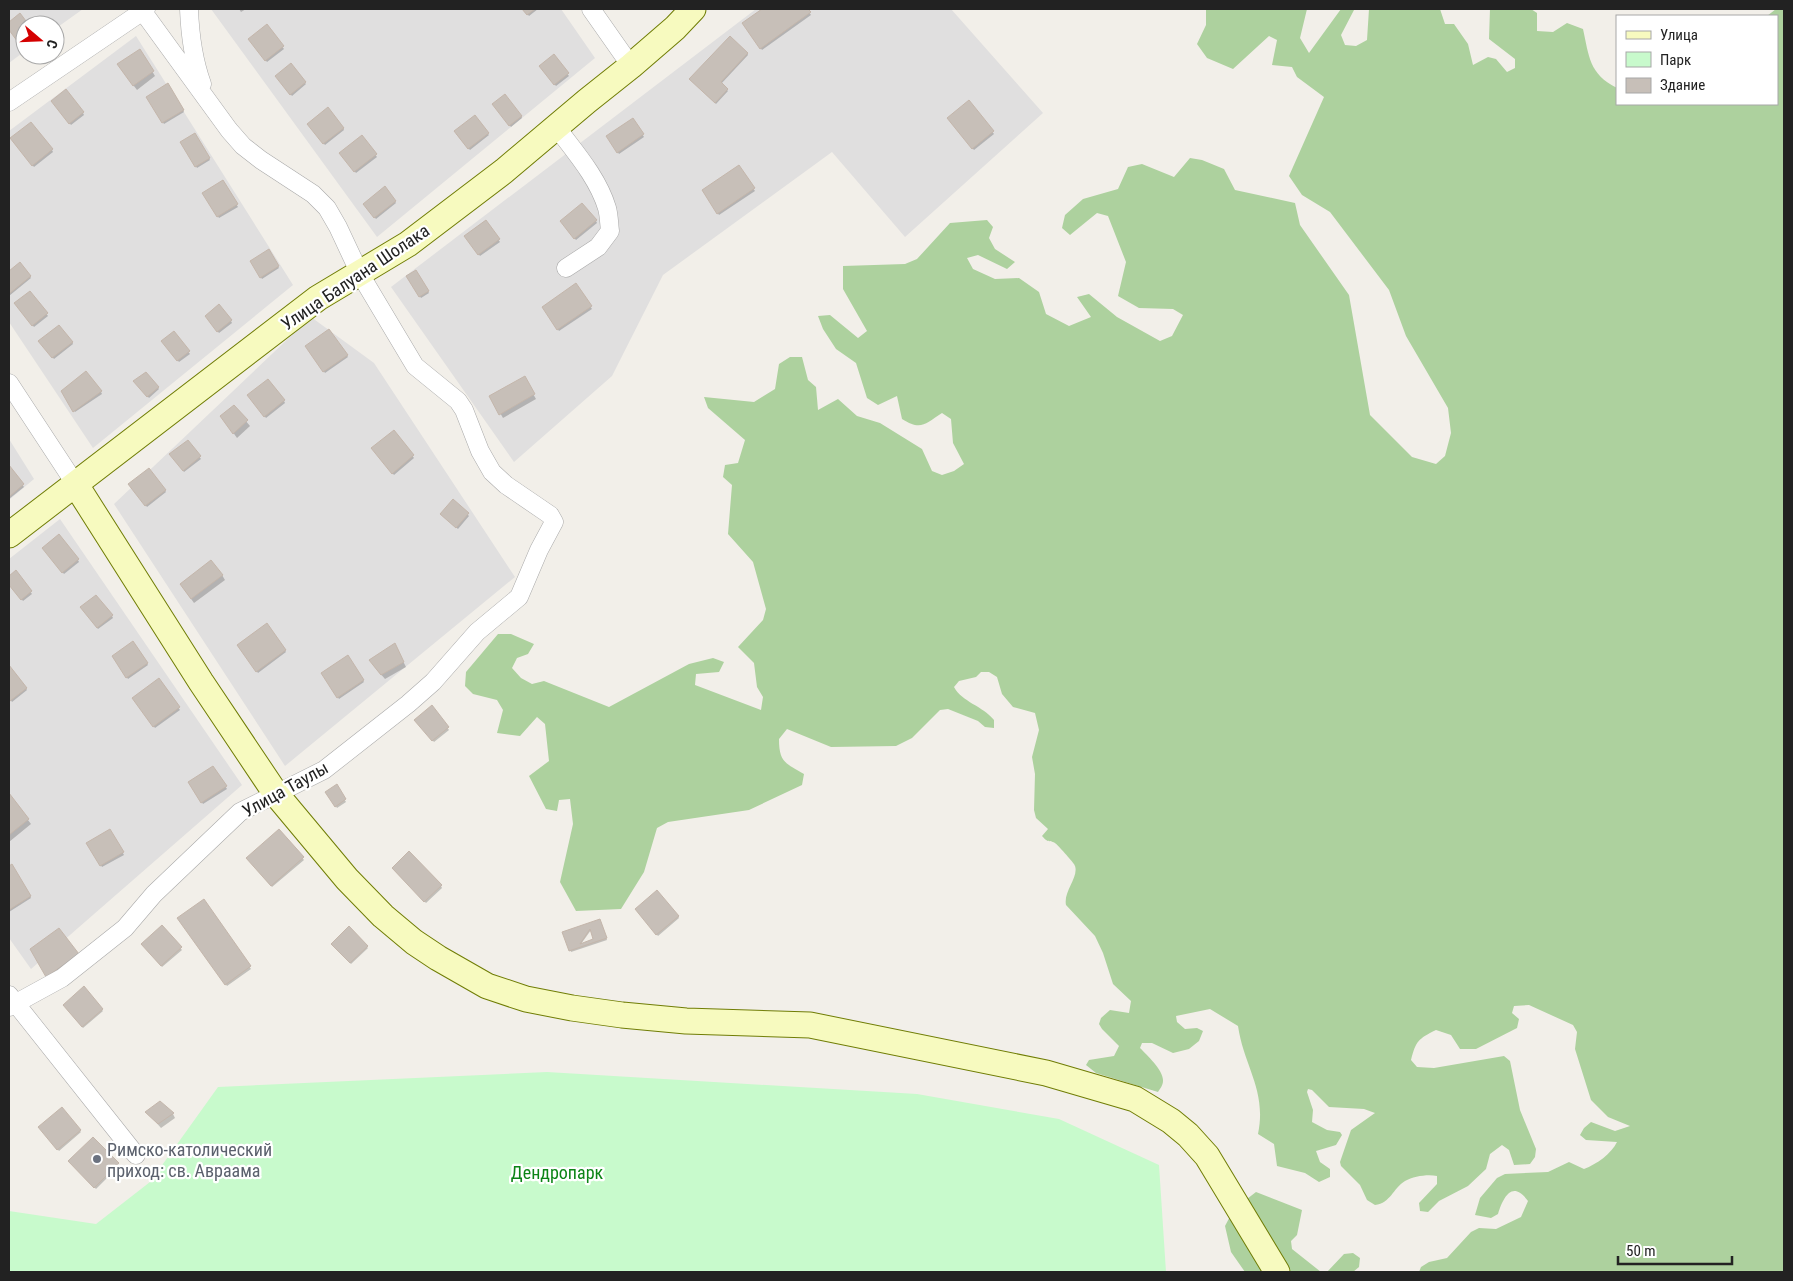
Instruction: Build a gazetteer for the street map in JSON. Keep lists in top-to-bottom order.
{
  "streets": {
    "street": ["Улица Балуана Шолака", "Улица Таулы"]
  },
  "crossings": [
    ["Улица Балуана Шолака", "Улица Таулы"]
  ],
  "parks": ["Дендропарк"],
  "places": ["Римско-католический приход: св. Авраама"],
  "legend": ["Улица", "Парк", "Здание"],
  "scale_bar": "50 m",
  "north": "right"
}
